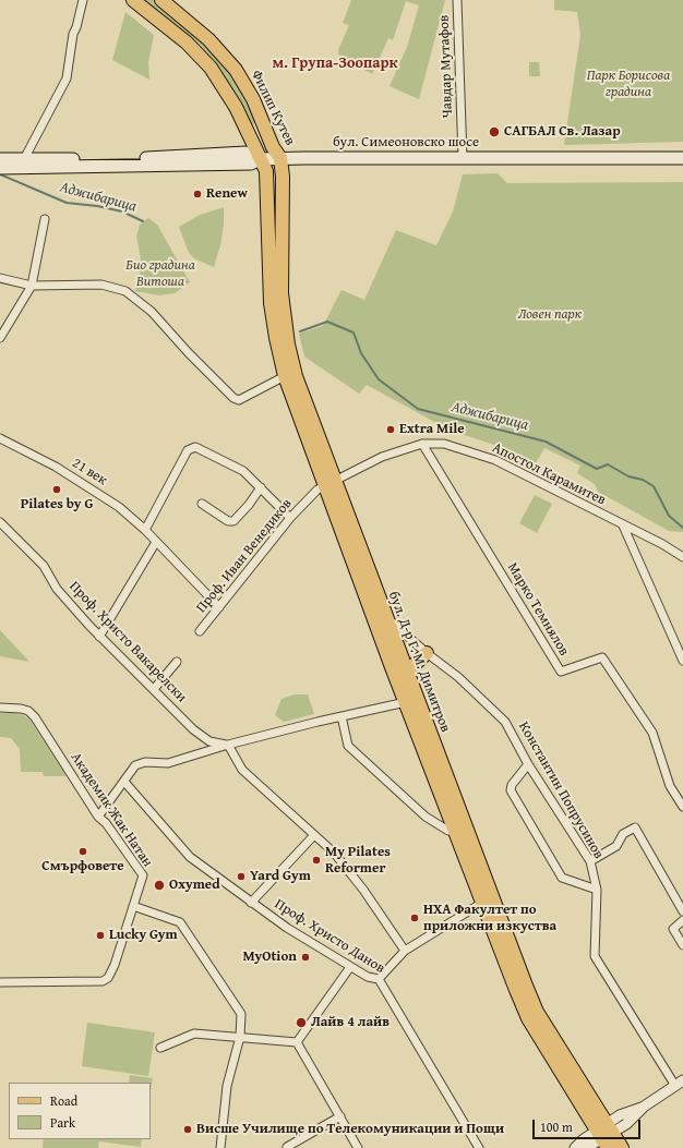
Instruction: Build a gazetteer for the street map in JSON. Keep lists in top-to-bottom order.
{
  "streets": {
    "main road": ["Филип Кутев", "бул. Симеоновско шосе", "бул. Д-р Г. М. Димитров"],
    "street": [
      "Чавдар Мутафов",
      "21 век",
      "Апостол Карамитев",
      "Проф. Иван Венедиков",
      "Марко Темнялов",
      "Проф. Христо Вакарелски",
      "Константин Попрусинов",
      "Академик Жак Натан",
      "Проф. Христо Данов"
    ]
  },
  "crossings": [
    ["Чавдар Мутафов", "бул. Симеоновско шосе"],
    ["Филип Кутев", "бул. Симеоновско шосе"],
    ["Филип Кутев", "бул. Д-р Г. М. Димитров"],
    ["бул. Симеоновско шосе", "бул. Д-р Г. М. Димитров"],
    ["21 век", "Проф. Иван Венедиков"],
    ["Апостол Карамитев", "Проф. Иван Венедиков"],
    ["Апостол Карамитев", "Марко Темнялов"],
    ["Апостол Карамитев", "бул. Д-р Г. М. Димитров"],
    ["Проф. Иван Венедиков", "бул. Д-р Г. М. Димитров"],
    ["Проф. Христо Вакарелски", "бул. Д-р Г. М. Димитров"],
    ["Проф. Христо Вакарелски", "Академик Жак Натан"],
    ["Проф. Христо Вакарелски", "Проф. Христо Данов"],
    ["бул. Д-р Г. М. Димитров", "Константин Попрусинов"]
  ],
  "districts": ["м. Група-Зоопарк"],
  "water": ["Аджибарица"],
  "parks": ["Парк Борисова градина", "Био градина Витоша", "Ловен парк"],
  "places": [
    "САГБАЛ Св. Лазар",
    "Renew",
    "Extra Mile",
    "Pilates by G",
    "Смърфовете",
    "My Pilates Reformer",
    "Yard Gym",
    "Oxymed",
    "НХА Факултет по приложни изкуства",
    "Lucky Gym",
    "MyOtion",
    "Лайв 4 лайв",
    "Висше Училище по Телекомуникации и Пощи"
  ],
  "legend": ["Road", "Park"],
  "scale_bar": "100 m"
}
